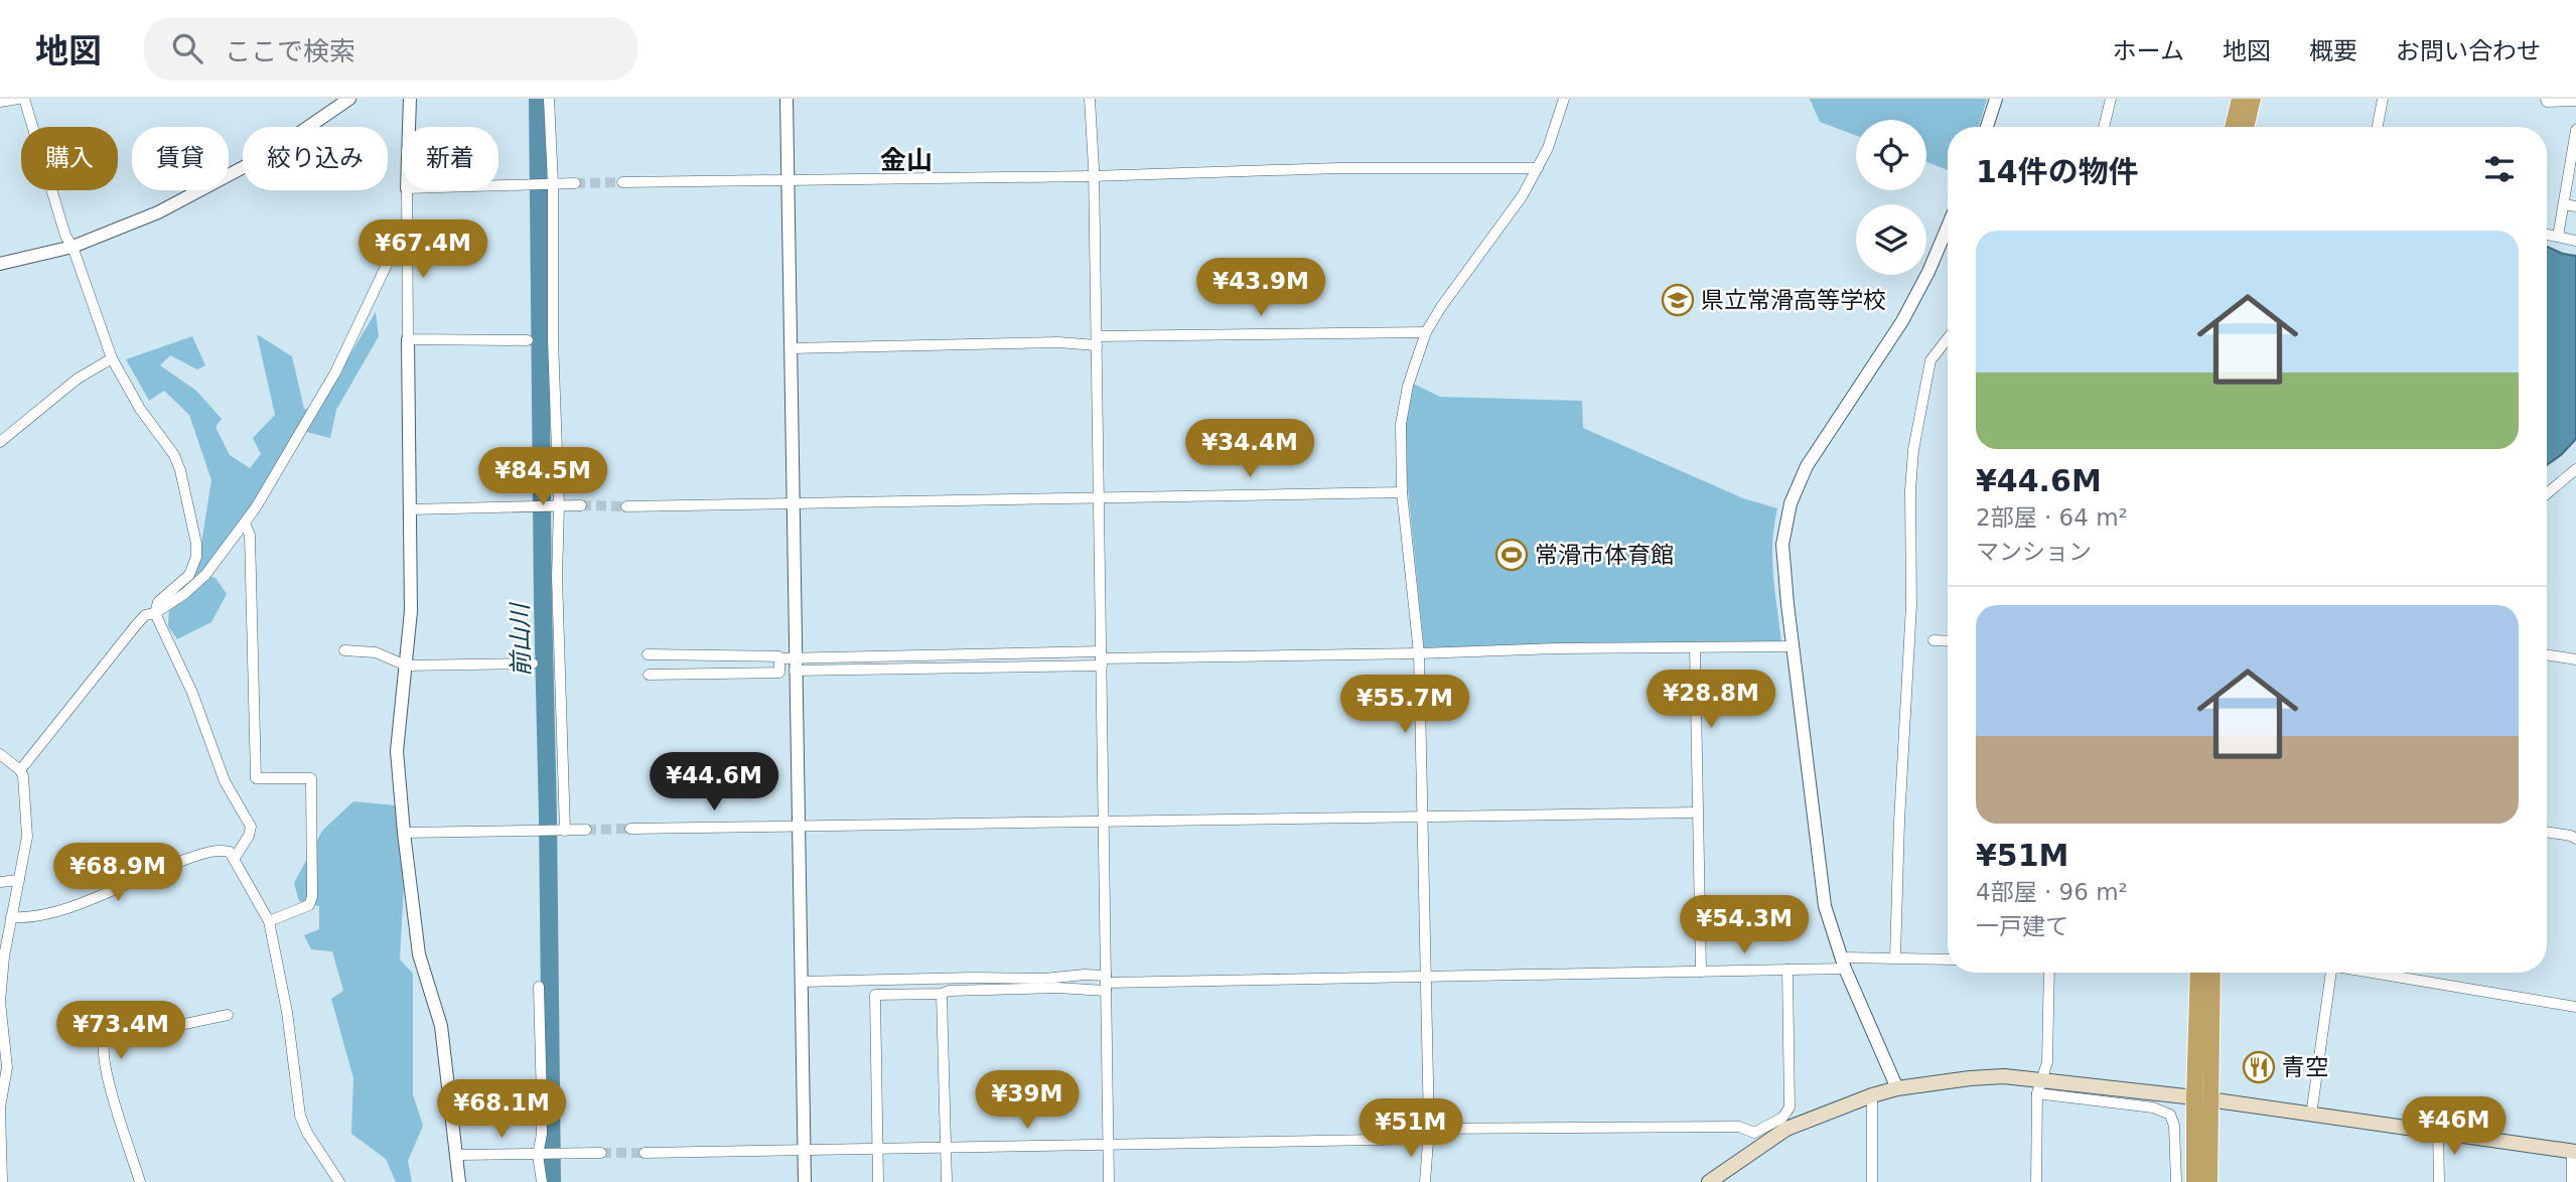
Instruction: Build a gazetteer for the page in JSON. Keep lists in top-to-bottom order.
{
  "districts": ["金山"],
  "water": ["前山川"],
  "places": {
    "school or university": ["県立常滑高等学校"],
    "sports": ["常滑市体育館"],
    "restaurant": ["青空"]
  },
  "page": {
    "header": "地図",
    "search": "ここで検索",
    "nav": [
      "ホーム",
      "地図",
      "概要",
      "お問い合わせ"
    ],
    "chip": [
      "購入",
      "賃貸",
      "絞り込み",
      "新着"
    ],
    "heading": "14件の物件",
    "list": [
      {
        "name": "¥44.6M",
        "note": "2部屋 · 64 m² · マンション"
      },
      {
        "name": "¥51M",
        "note": "4部屋 · 96 m² · 一戸建て"
      }
    ],
    "price": [
      "¥67.4M",
      "¥43.9M",
      "¥34.4M",
      "¥84.5M",
      "¥28.8M",
      "¥55.7M",
      "¥44.6M",
      "¥68.9M",
      "¥54.3M",
      "¥73.4M",
      "¥39M",
      "¥68.1M",
      "¥46M",
      "¥51M"
    ]
  }
}
